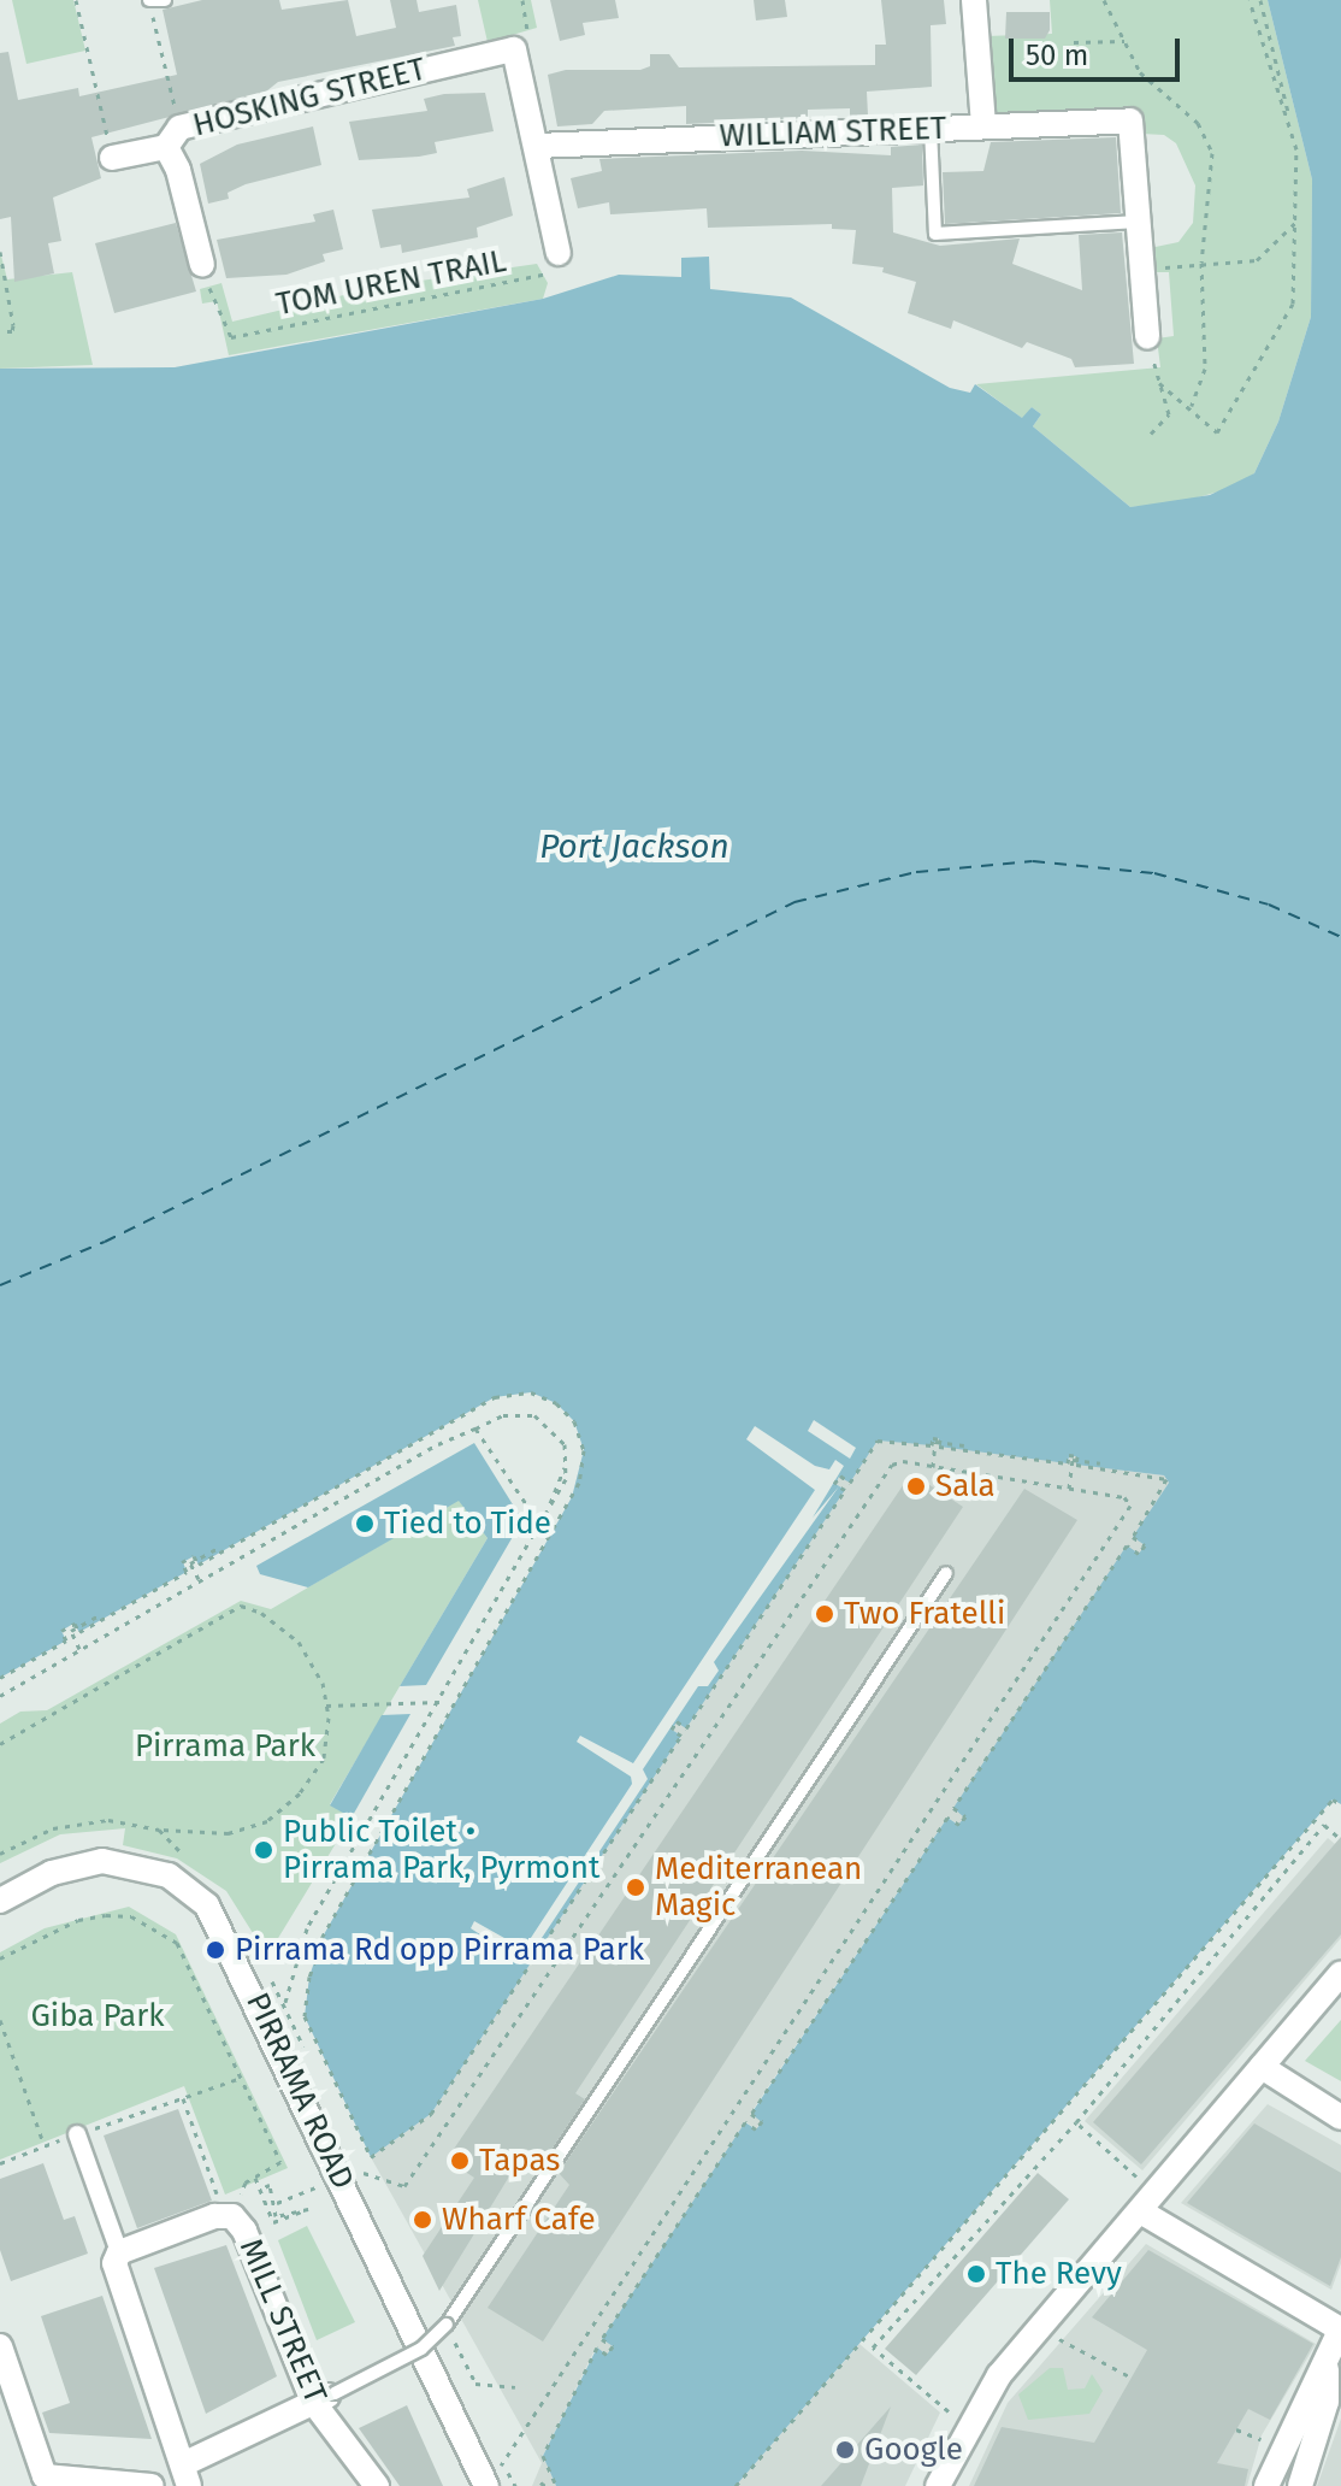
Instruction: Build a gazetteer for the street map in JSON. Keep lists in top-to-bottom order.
{
  "streets": {
    "street": [
      "HOSKING STREET",
      "WILLIAM STREET",
      "PIRRAMA ROAD",
      "MILL STREET"
    ],
    "path": ["TOM UREN TRAIL"]
  },
  "water": ["Port Jackson"],
  "parks": ["Pirrama Park", "Giba Park"],
  "places": [
    "Sala",
    "Tied to Tide",
    "Two Fratelli",
    "Public Toilet • Pirrama Park, Pyrmont",
    "Mediterranean Magic",
    "Pirrama Rd opp Pirrama Park",
    "Tapas",
    "Wharf Cafe",
    "The Revy",
    "Google"
  ],
  "scale_bar": "50 m"
}
